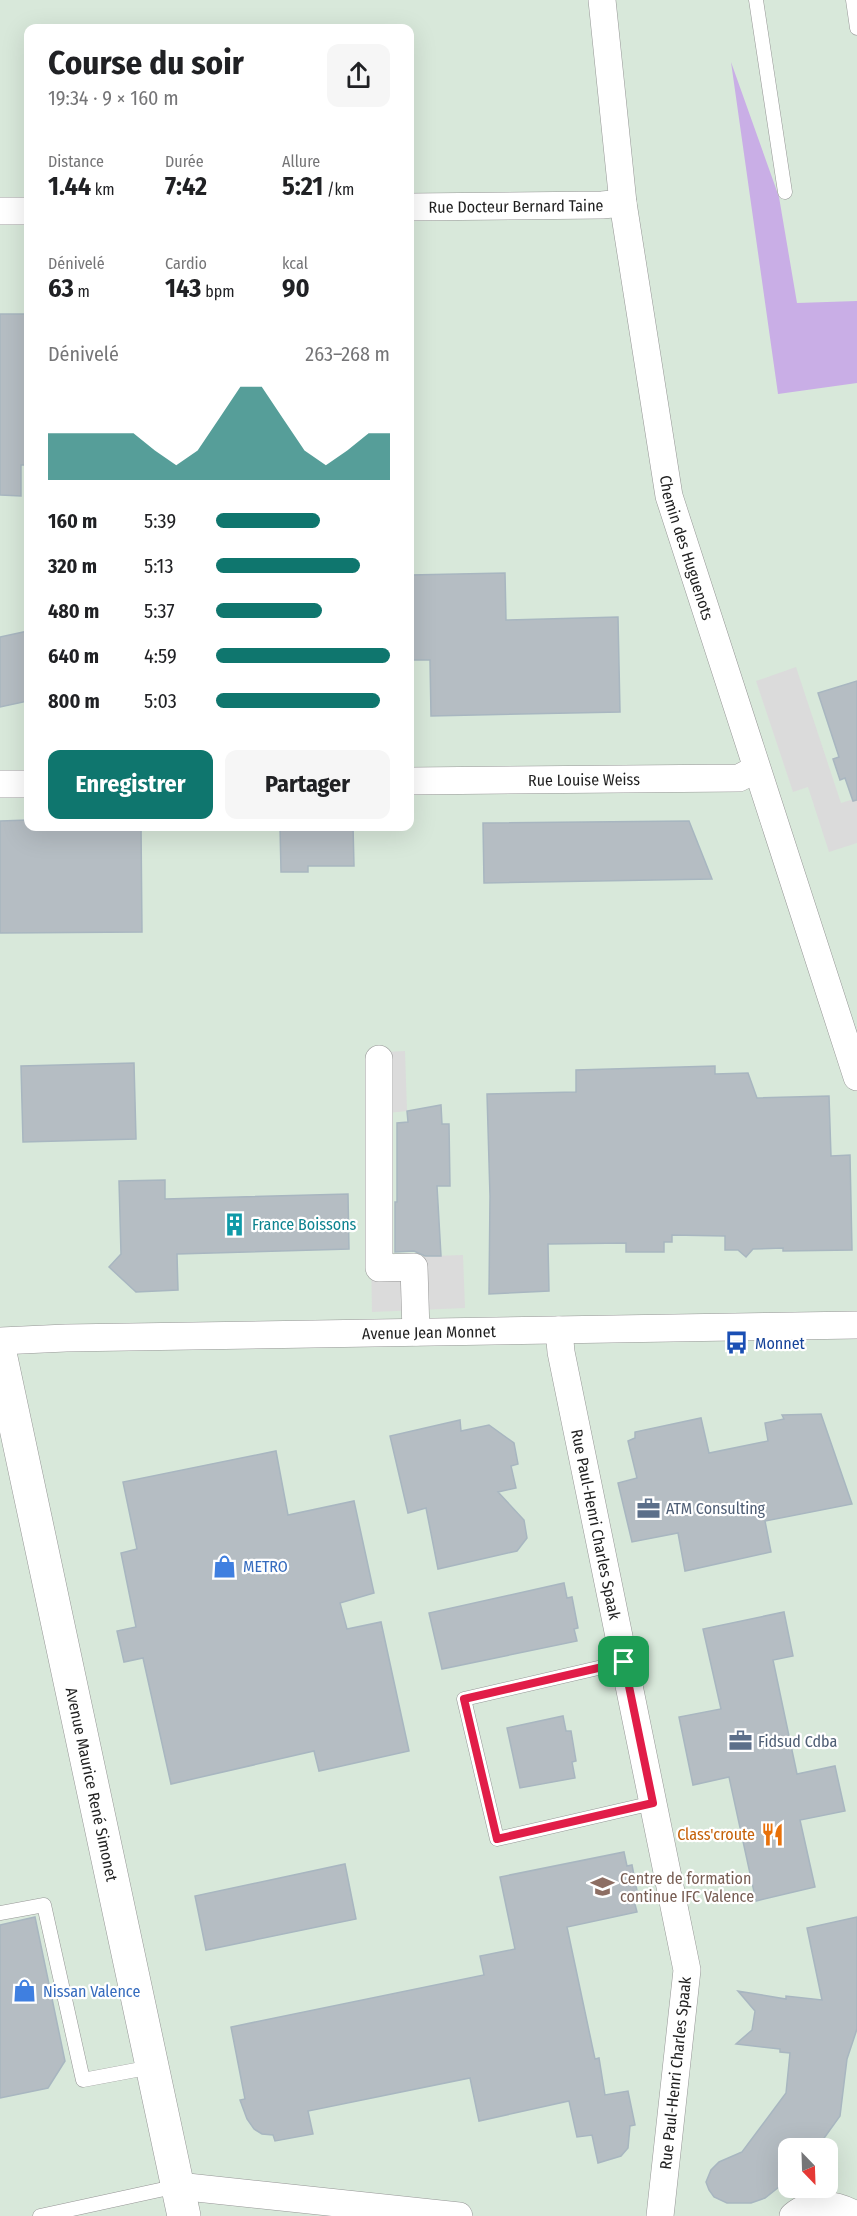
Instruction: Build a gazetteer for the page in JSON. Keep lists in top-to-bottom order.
{
  "streets": {
    "street": [
      "Rue Docteur Bernard Taine",
      "Chemin des Huguenots",
      "Rue Louise Weiss",
      "Avenue Jean Monnet",
      "Rue Paul-Henri Charles Spaak",
      "Avenue Maurice René Simonet"
    ]
  },
  "crossings": [
    ["Rue Docteur Bernard Taine", "Chemin des Huguenots"],
    ["Chemin des Huguenots", "Rue Louise Weiss"],
    ["Avenue Jean Monnet", "Rue Paul-Henri Charles Spaak"]
  ],
  "places": {
    "building": ["France Boissons"],
    "bus stop": ["Monnet"],
    "office": ["ATM Consulting", "Fidsud Cdba"],
    "shop": ["METRO", "Nissan Valence"],
    "restaurant": ["Class'croute"],
    "school or university": ["Centre de formation continue IFC Valence"]
  },
  "north": "bottom right",
  "page": {
    "heading": ["Course du soir", "19:34 · 9 × 160 m"],
    "stats": [
      ["Distance", "1.44 km"],
      ["Durée", "7:42"],
      ["Allure", "5:21 /km"],
      ["Dénivelé", "63 m"],
      ["Cardio", "143 bpm"],
      ["kcal", "90"]
    ],
    "chart": ["Dénivelé", "263–268 m"],
    "list": [
      {
        "name": "160 m",
        "note": "5:39"
      },
      {
        "name": "320 m",
        "note": "5:13"
      },
      {
        "name": "480 m",
        "note": "5:37"
      },
      {
        "name": "640 m",
        "note": "4:59"
      },
      {
        "name": "800 m",
        "note": "5:03"
      }
    ],
    "buttons": ["Enregistrer", "Partager"]
  }
}
